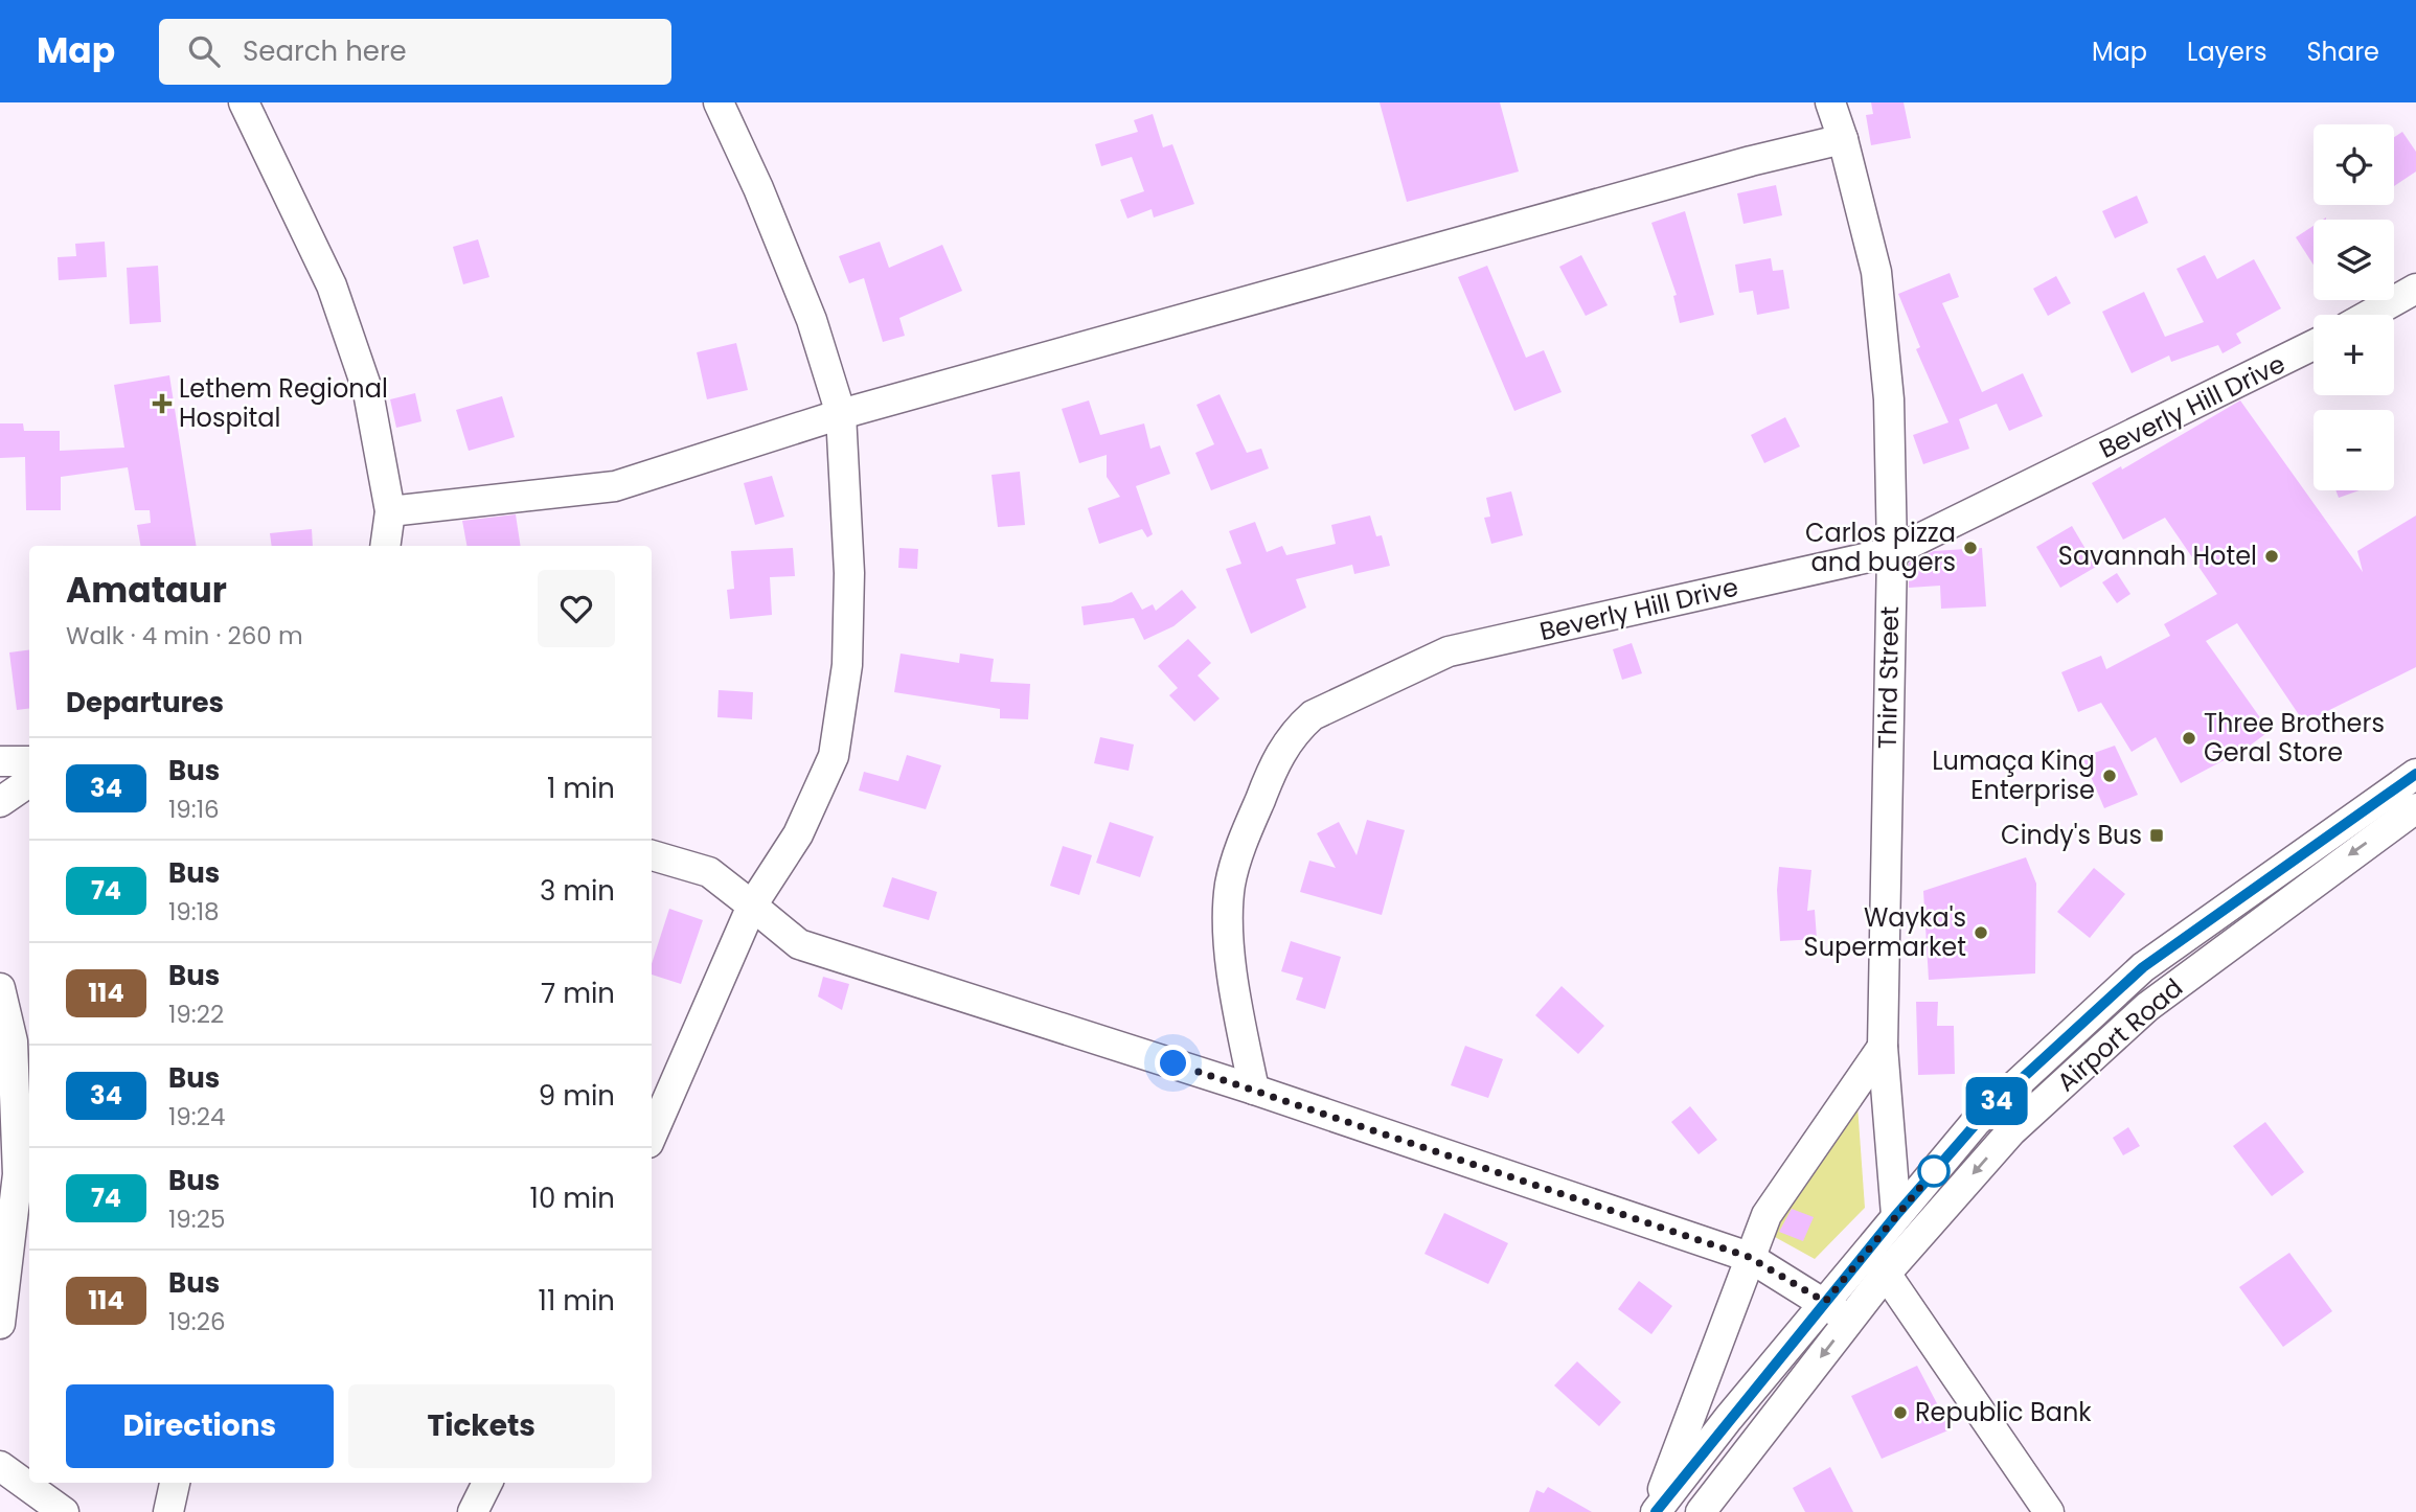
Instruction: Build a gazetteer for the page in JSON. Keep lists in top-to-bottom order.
{
  "streets": {
    "street": ["Beverly Hill Drive", "Third Street", "Airport Road"]
  },
  "crossings": [
    ["Beverly Hill Drive", "Third Street"],
    ["Third Street", "Airport Road"]
  ],
  "places": {
    "health": ["Lethem Regional Hospital"],
    "other": [
      "Carlos pizza and bugers",
      "Savannah Hotel",
      "Three Brothers Geral Store",
      "Lumaça King Enterprise",
      "Wayka's Supermarket",
      "Republic Bank"
    ],
    "transit": ["Cindy's Bus"]
  },
  "lines": ["bus line 34"],
  "page": {
    "header": "Map",
    "search": "Search here",
    "nav": ["Map", "Layers", "Share"],
    "on_map": "34",
    "map_buttons": ["+", "−"],
    "heading": [
      ["Amataur", "Walk · 4 min · 260 m"],
      "Departures"
    ],
    "list": [
      {
        "mark": "34",
        "name": "Bus",
        "note": "19:16",
        "value": "1 min"
      },
      {
        "mark": "74",
        "name": "Bus",
        "note": "19:18",
        "value": "3 min"
      },
      {
        "mark": "114",
        "name": "Bus",
        "note": "19:22",
        "value": "7 min"
      },
      {
        "mark": "34",
        "name": "Bus",
        "note": "19:24",
        "value": "9 min"
      },
      {
        "mark": "74",
        "name": "Bus",
        "note": "19:25",
        "value": "10 min"
      },
      {
        "mark": "114",
        "name": "Bus",
        "note": "19:26",
        "value": "11 min"
      }
    ],
    "buttons": ["Directions", "Tickets"]
  }
}
